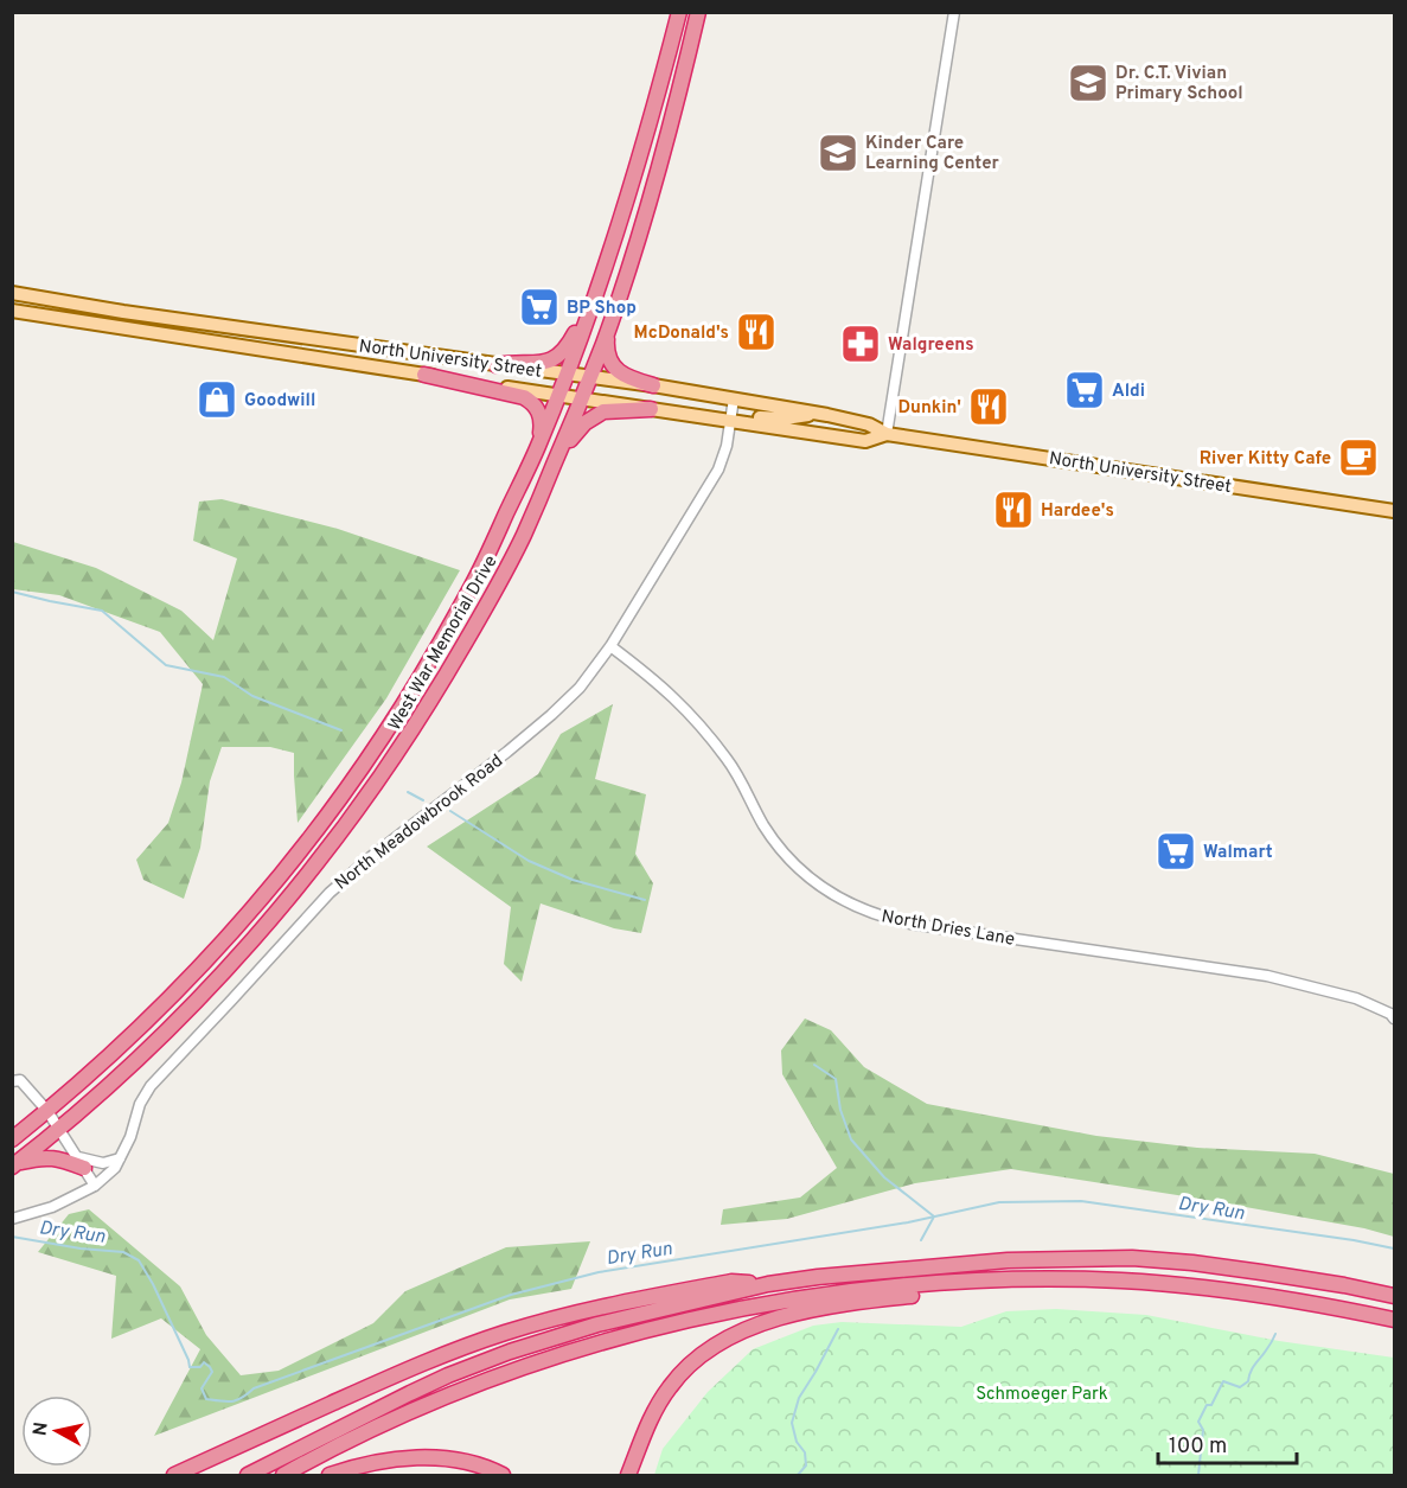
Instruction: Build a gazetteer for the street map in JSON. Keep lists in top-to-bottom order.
{
  "streets": {
    "highway": ["West War Memorial Drive"],
    "main road": ["North University Street"],
    "street": ["North Meadowbrook Road", "North Dries Lane"]
  },
  "crossings": [
    ["North University Street", "West War Memorial Drive"],
    ["North University Street", "North Meadowbrook Road"],
    ["North Meadowbrook Road", "North Dries Lane"]
  ],
  "water": ["Dry Run"],
  "parks": ["Schmoeger Park"],
  "places": {
    "school or university": ["Dr. C.T. Vivian Primary School", "Kinder Care Learning Center"],
    "supermarket": ["BP Shop", "Aldi", "Walmart"],
    "restaurant": ["McDonald's", "Dunkin'", "Hardee's"],
    "pharmacy": ["Walgreens"],
    "shop": ["Goodwill"],
    "cafe": ["River Kitty Cafe"]
  },
  "scale_bar": "100 m",
  "north": "left"
}
